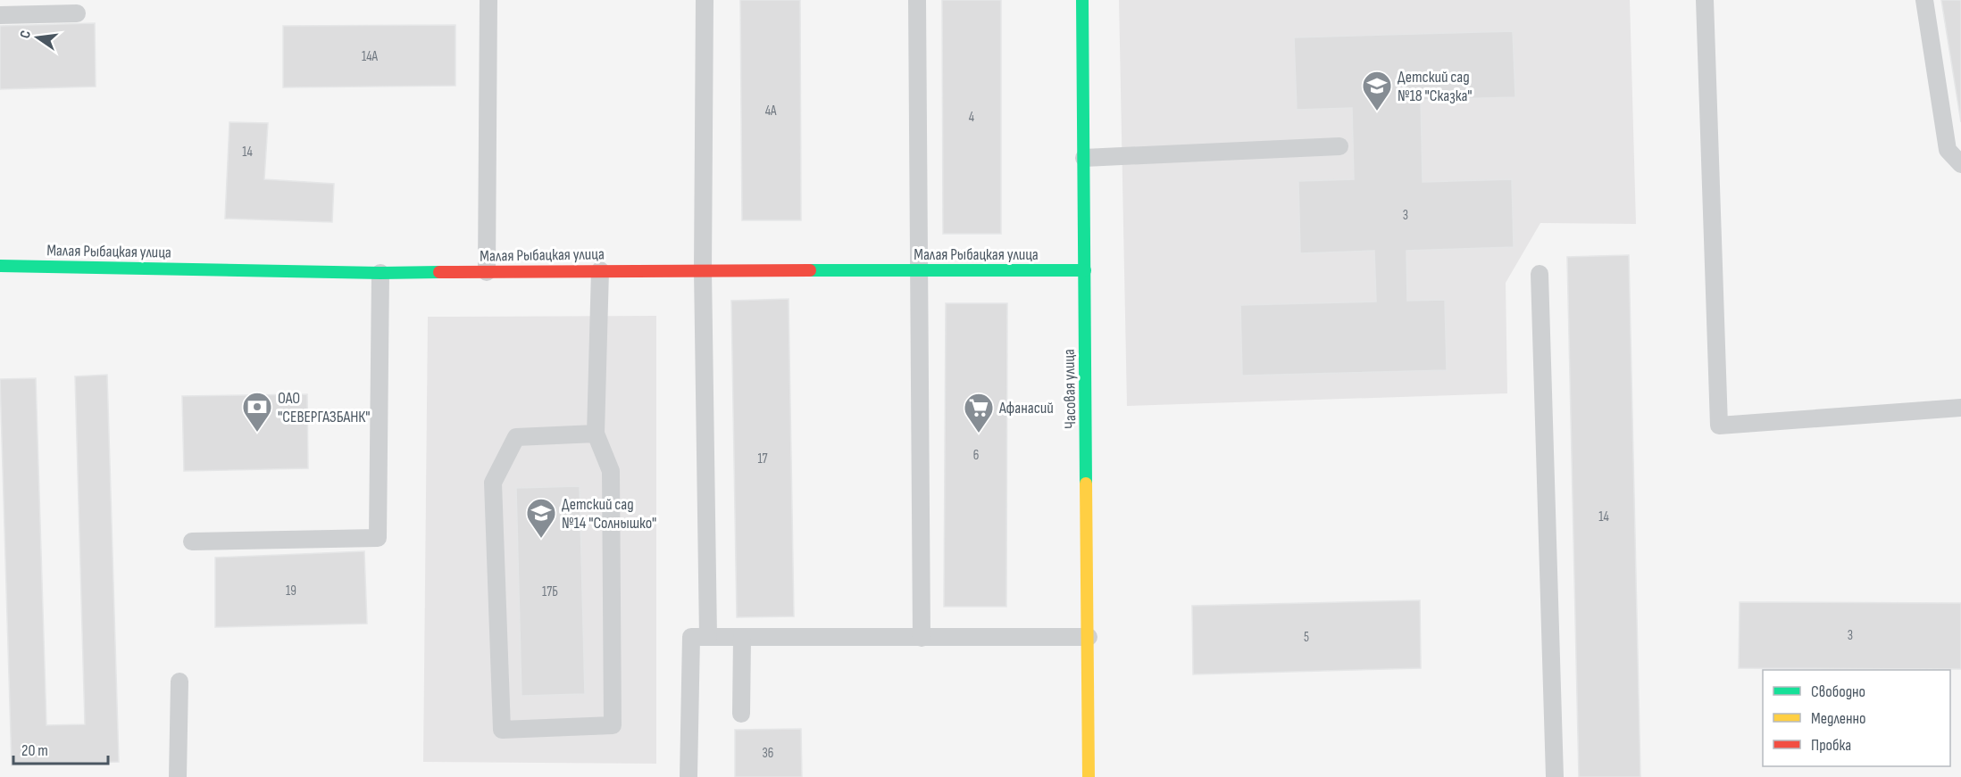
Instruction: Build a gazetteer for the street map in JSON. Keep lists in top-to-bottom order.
{
  "streets": {
    "street": ["Малая Рыбацкая улица", "Часовая улица"]
  },
  "crossings": [
    ["Малая Рыбацкая улица", "Часовая улица"]
  ],
  "places": {
    "school or university": ["Детский сад №18 \"Сказка\"", "Детский сад №14 \"Солнышко\""],
    "bank": ["ОАО \"СЕВЕРГАЗБАНК\""],
    "supermarket": ["Афанасий"]
  },
  "house_numbers": [
    "14А",
    "4А",
    "4",
    "14",
    "3",
    "6",
    "17",
    "14",
    "19",
    "17Б",
    "3",
    "5",
    "36"
  ],
  "legend": ["Свободно", "Медленно", "Пробка"],
  "scale_bar": "20 m",
  "north": "left"
}
